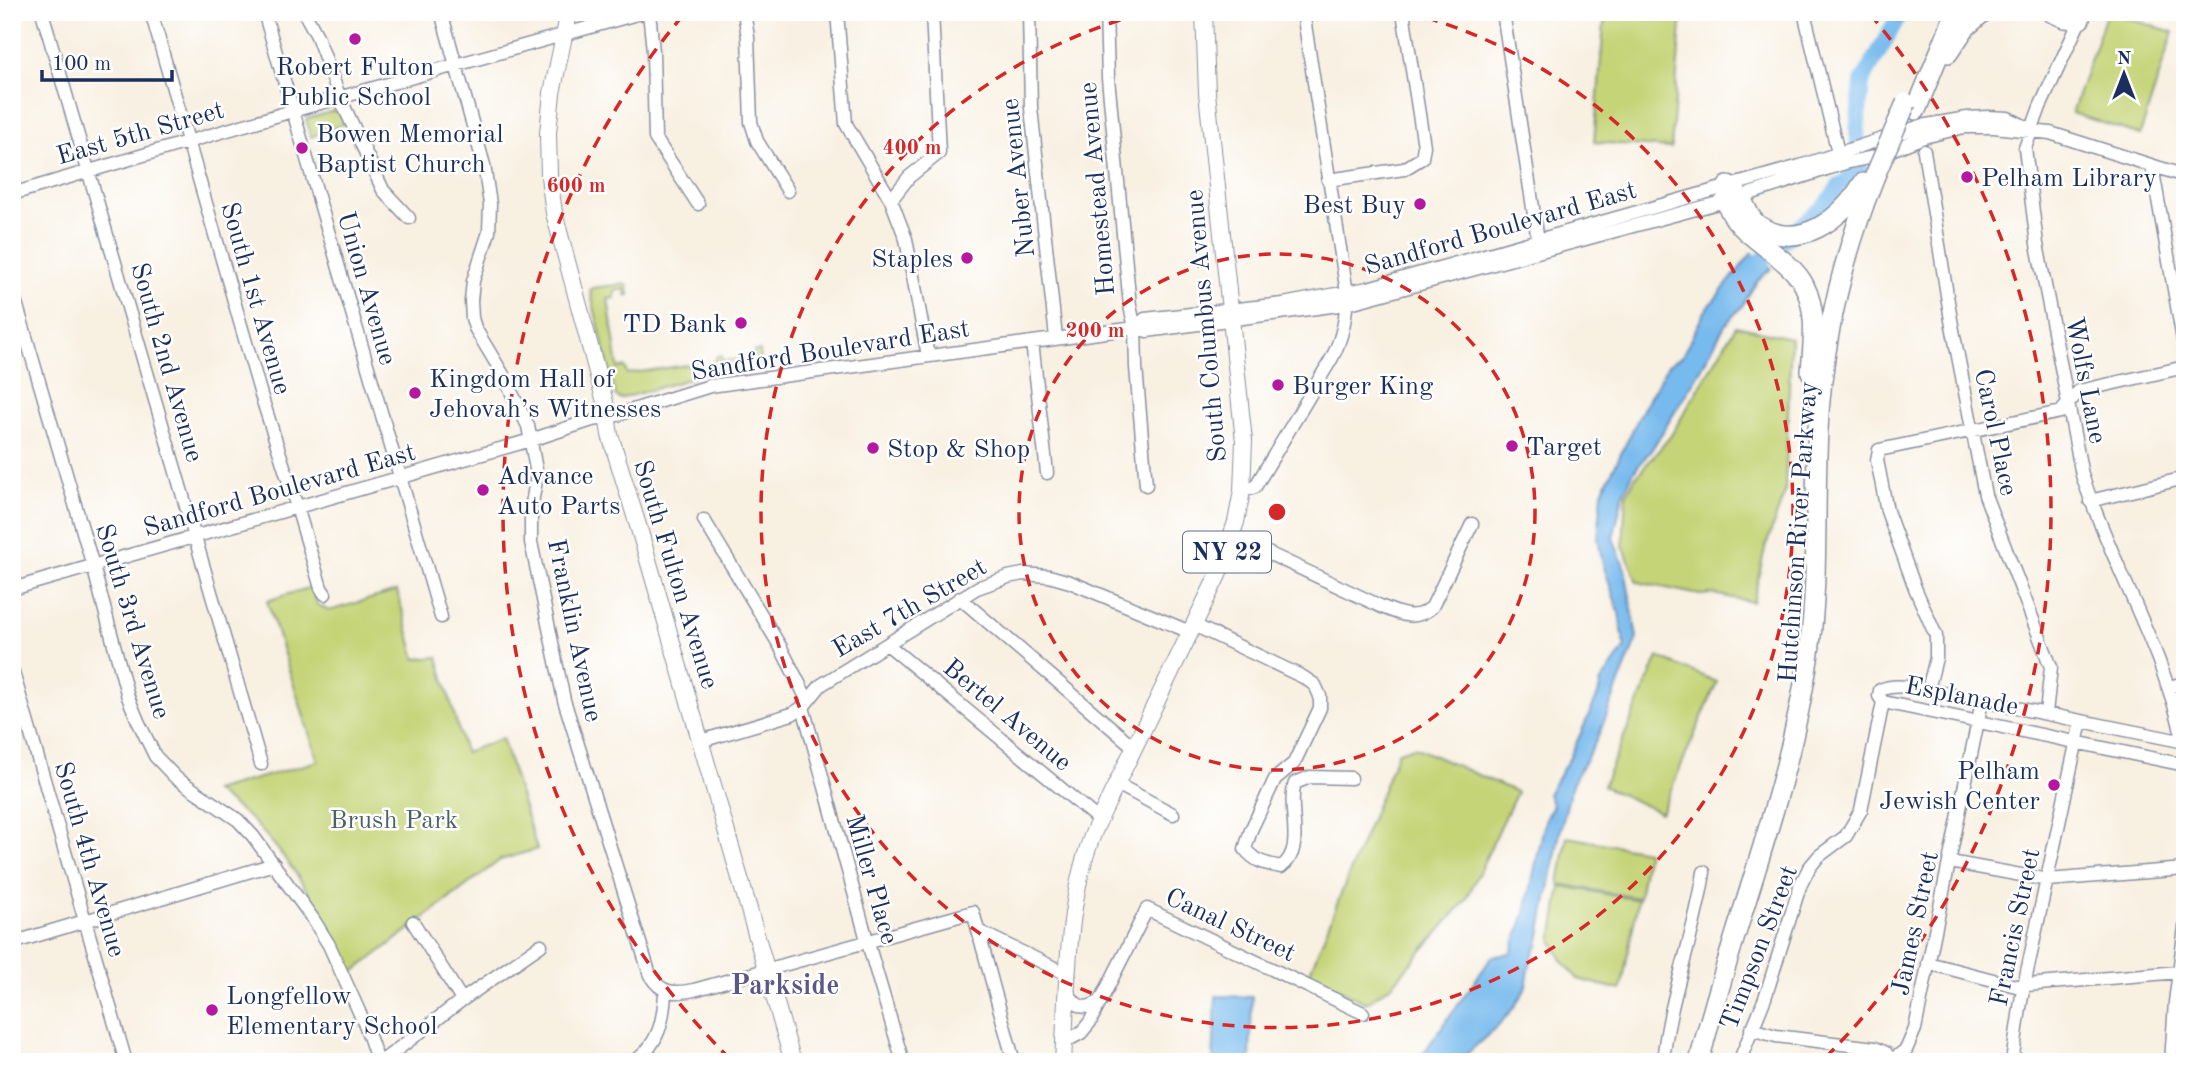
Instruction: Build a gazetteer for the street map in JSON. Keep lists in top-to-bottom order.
{
  "streets": {
    "highway": ["Hutchinson River Parkway"],
    "main road": ["South Columbus Avenue", "NY 22", "South Fulton Avenue"],
    "street": [
      "East 5th Street",
      "Nuber Avenue",
      "Homestead Avenue",
      "Sandford Boulevard East",
      "Union Avenue",
      "South 1st Avenue",
      "South 2nd Avenue",
      "Wolfs Lane",
      "Carol Place",
      "East 7th Street",
      "South 3rd Avenue",
      "Franklin Avenue",
      "Esplanade",
      "Bertel Avenue",
      "South 4th Avenue",
      "Miller Place",
      "James Street",
      "Canal Street",
      "Francis Street",
      "Timpson Street"
    ]
  },
  "crossings": [
    ["East 5th Street", "Union Avenue"],
    ["East 5th Street", "South 1st Avenue"],
    ["East 5th Street", "South 2nd Avenue"],
    ["East 5th Street", "South Fulton Avenue"],
    ["East 5th Street", "Franklin Avenue"],
    ["Nuber Avenue", "Sandford Boulevard East"],
    ["Homestead Avenue", "Sandford Boulevard East"],
    ["Sandford Boulevard East", "Union Avenue"],
    ["Sandford Boulevard East", "South 1st Avenue"],
    ["Sandford Boulevard East", "South Columbus Avenue"],
    ["Sandford Boulevard East", "South 2nd Avenue"],
    ["Sandford Boulevard East", "Wolfs Lane"],
    ["Sandford Boulevard East", "Hutchinson River Parkway"],
    ["Sandford Boulevard East", "South Fulton Avenue"],
    ["Sandford Boulevard East", "South 3rd Avenue"],
    ["Sandford Boulevard East", "Franklin Avenue"],
    ["South Columbus Avenue", "East 7th Street"],
    ["South Columbus Avenue", "Bertel Avenue"],
    ["South Columbus Avenue", "Canal Street"],
    ["Wolfs Lane", "Esplanade"],
    ["Carol Place", "Esplanade"],
    ["South Fulton Avenue", "East 7th Street"],
    ["East 7th Street", "Bertel Avenue"],
    ["East 7th Street", "Miller Place"],
    ["Esplanade", "James Street"],
    ["Esplanade", "Francis Street"],
    ["Esplanade", "Timpson Street"]
  ],
  "districts": ["Parkside"],
  "parks": ["Brush Park"],
  "places": [
    "Robert Fulton Public School",
    "Bowen Memorial Baptist Church",
    "Pelham Library",
    "Best Buy",
    "Staples",
    "TD Bank",
    "Burger King",
    "Kingdom Hall of Jehovah’s Witnesses",
    "Target",
    "Stop & Shop",
    "Advance Auto Parts",
    "Pelham Jewish Center",
    "Longfellow Elementary School"
  ],
  "scale_bar": "100 m",
  "north": "top",
  "rings": ["400 m", "600 m", "200 m"]
}
